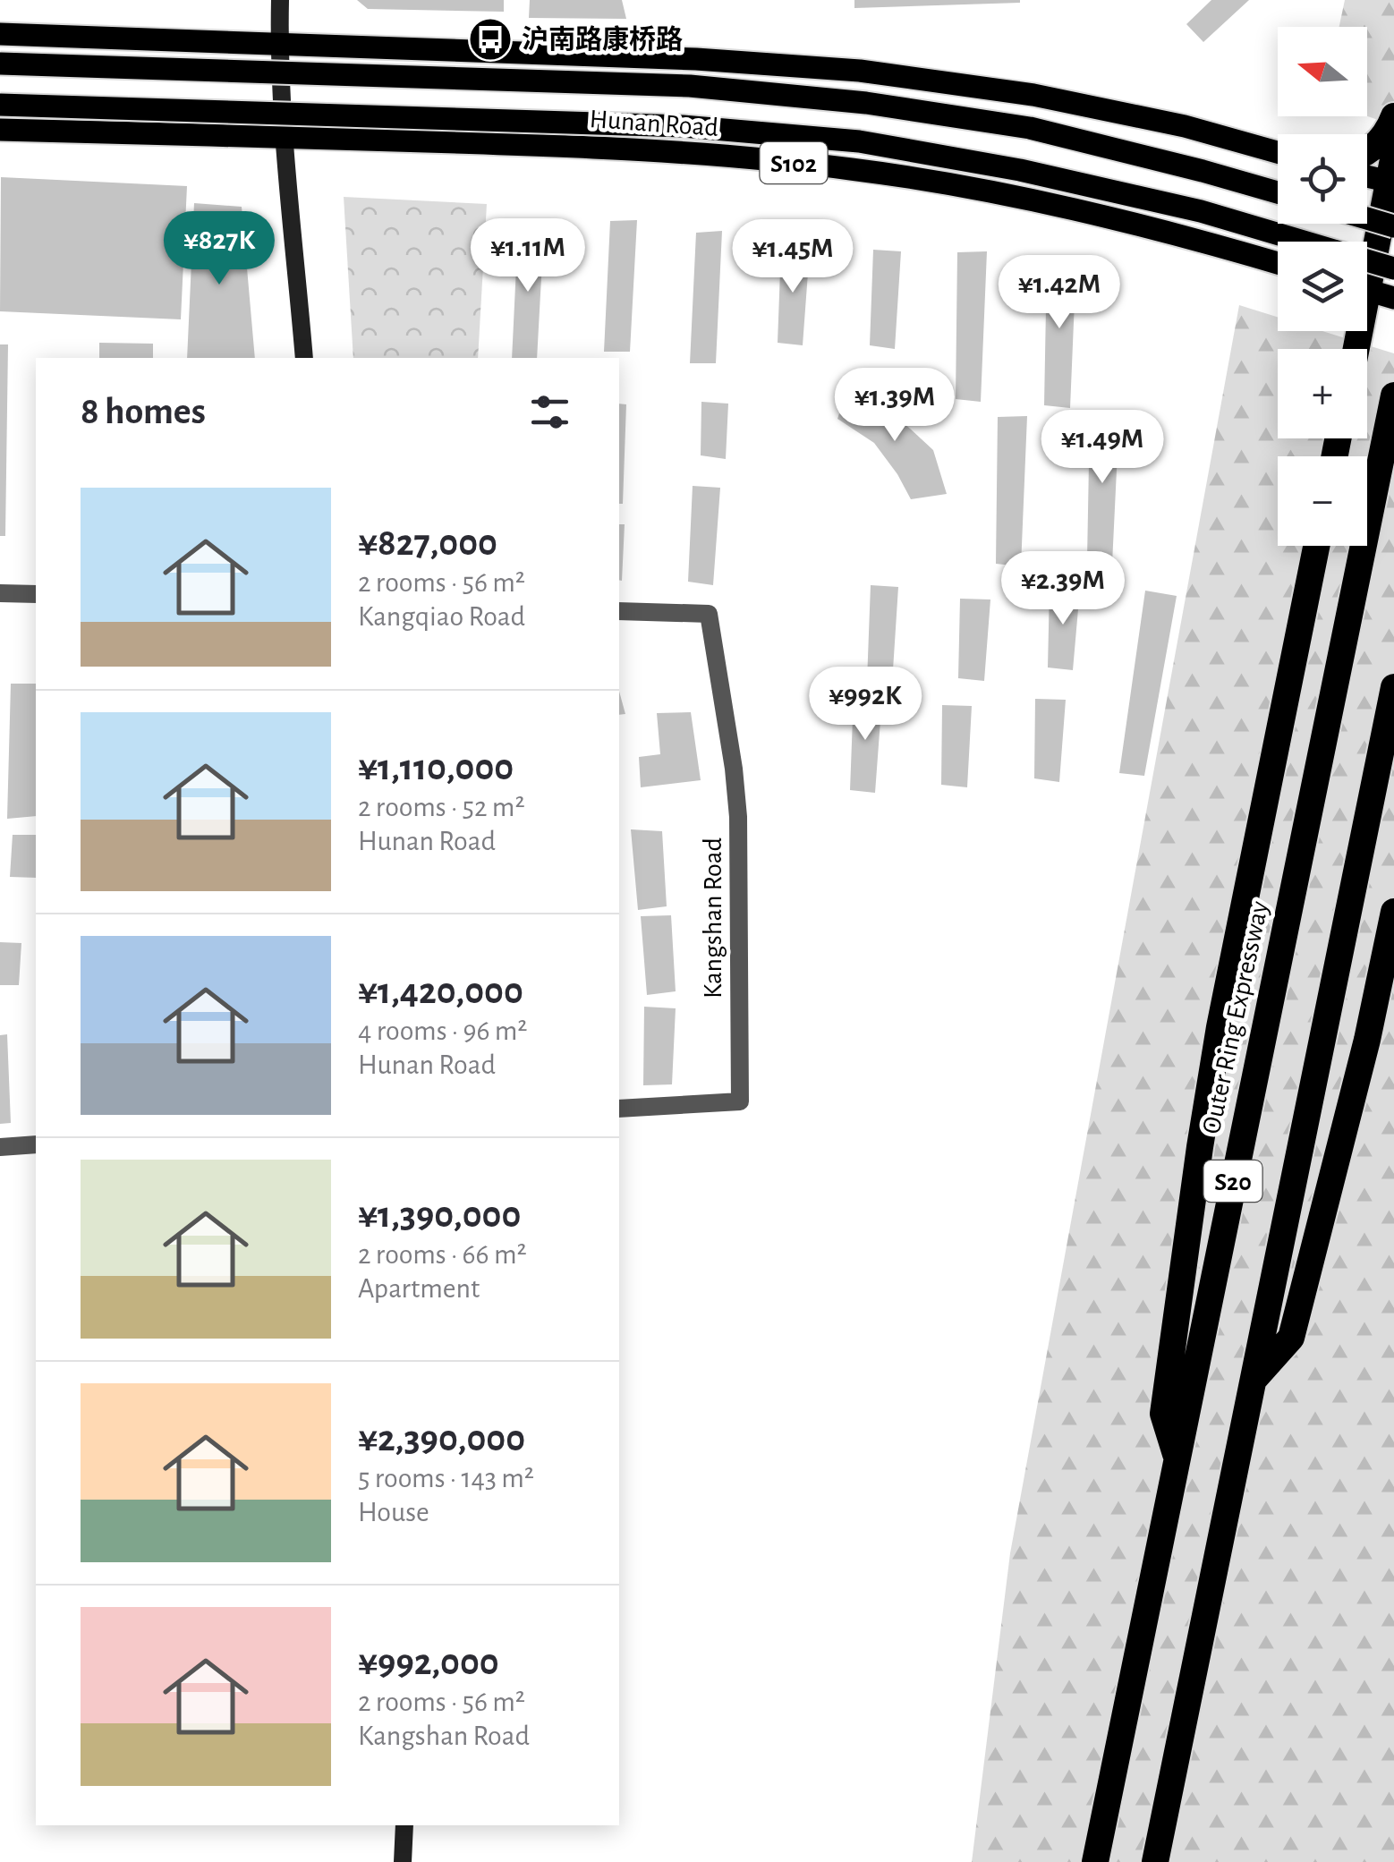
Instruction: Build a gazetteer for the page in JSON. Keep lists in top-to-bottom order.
{
  "streets": {
    "highway": ["Outer Ring Expressway", "S20"],
    "main road": ["Hunan Road", "S102"],
    "street": ["Kangshan Road"]
  },
  "places": {
    "bus stop": ["沪南路康桥路"]
  },
  "north": "left",
  "page": {
    "map_buttons": ["+", "−"],
    "price": [
      "¥827K",
      "¥1.11M",
      "¥1.45M",
      "¥1.42M",
      "¥1.39M",
      "¥1.49M",
      "¥2.39M",
      "¥992K"
    ],
    "heading": "8 homes",
    "list": [
      {
        "name": "¥827,000",
        "note": "2 rooms · 56 m² · Kangqiao Road"
      },
      {
        "name": "¥1,110,000",
        "note": "2 rooms · 52 m² · Hunan Road"
      },
      {
        "name": "¥1,420,000",
        "note": "4 rooms · 96 m² · Hunan Road"
      },
      {
        "name": "¥1,390,000",
        "note": "2 rooms · 66 m² · Apartment"
      },
      {
        "name": "¥2,390,000",
        "note": "5 rooms · 143 m² · House"
      },
      {
        "name": "¥992,000",
        "note": "2 rooms · 56 m² · Kangshan Road"
      }
    ]
  }
}
